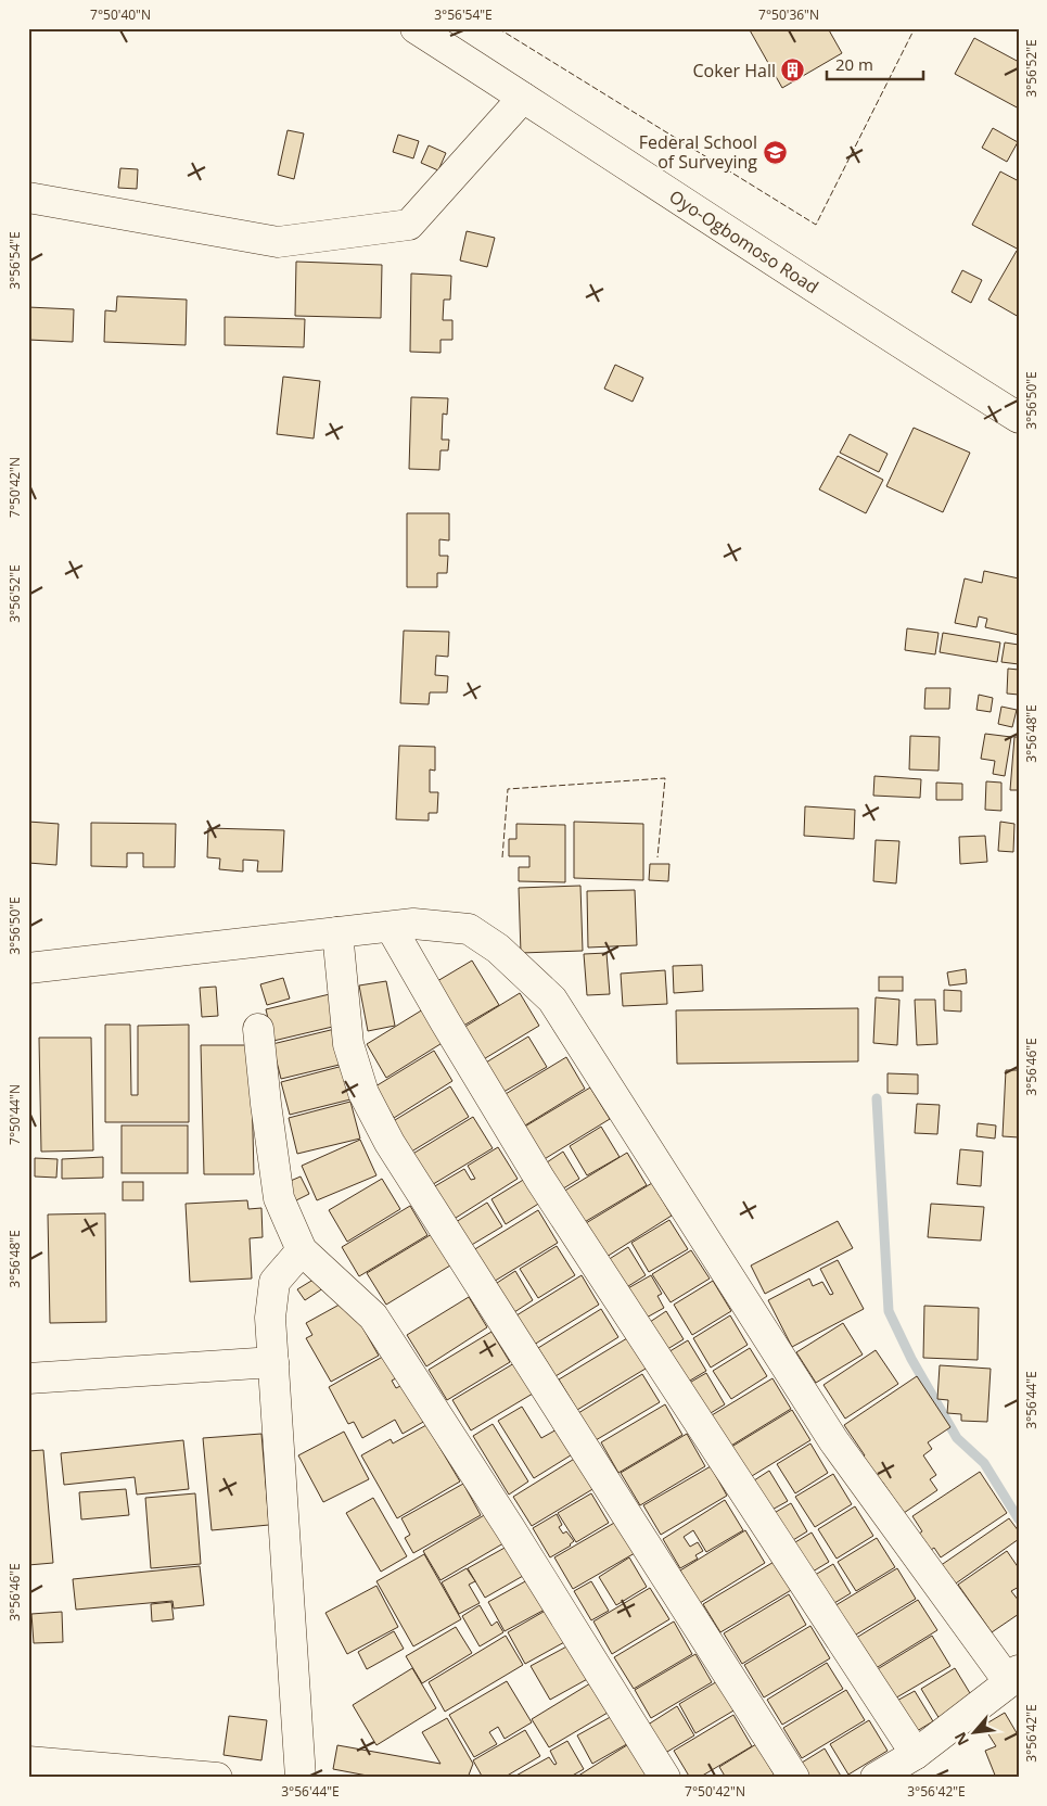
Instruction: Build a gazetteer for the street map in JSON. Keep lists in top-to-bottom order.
{
  "streets": {
    "main road": ["Oyo-Ogbomoso Road"]
  },
  "places": {
    "building": ["Coker Hall"],
    "school or university": ["Federal School of Surveying"]
  },
  "scale_bar": "20 m",
  "north": "bottom left",
  "coordinates": [
    "7°50'40\"N",
    "3°56'54\"E",
    "7°50'36\"N",
    "3°56'52\"E",
    "3°56'50\"E",
    "7°50'42\"N",
    "3°56'48\"E",
    "3°56'46\"E",
    "7°50'44\"N",
    "3°56'44\"E",
    "3°56'42\"E"
  ]
}
